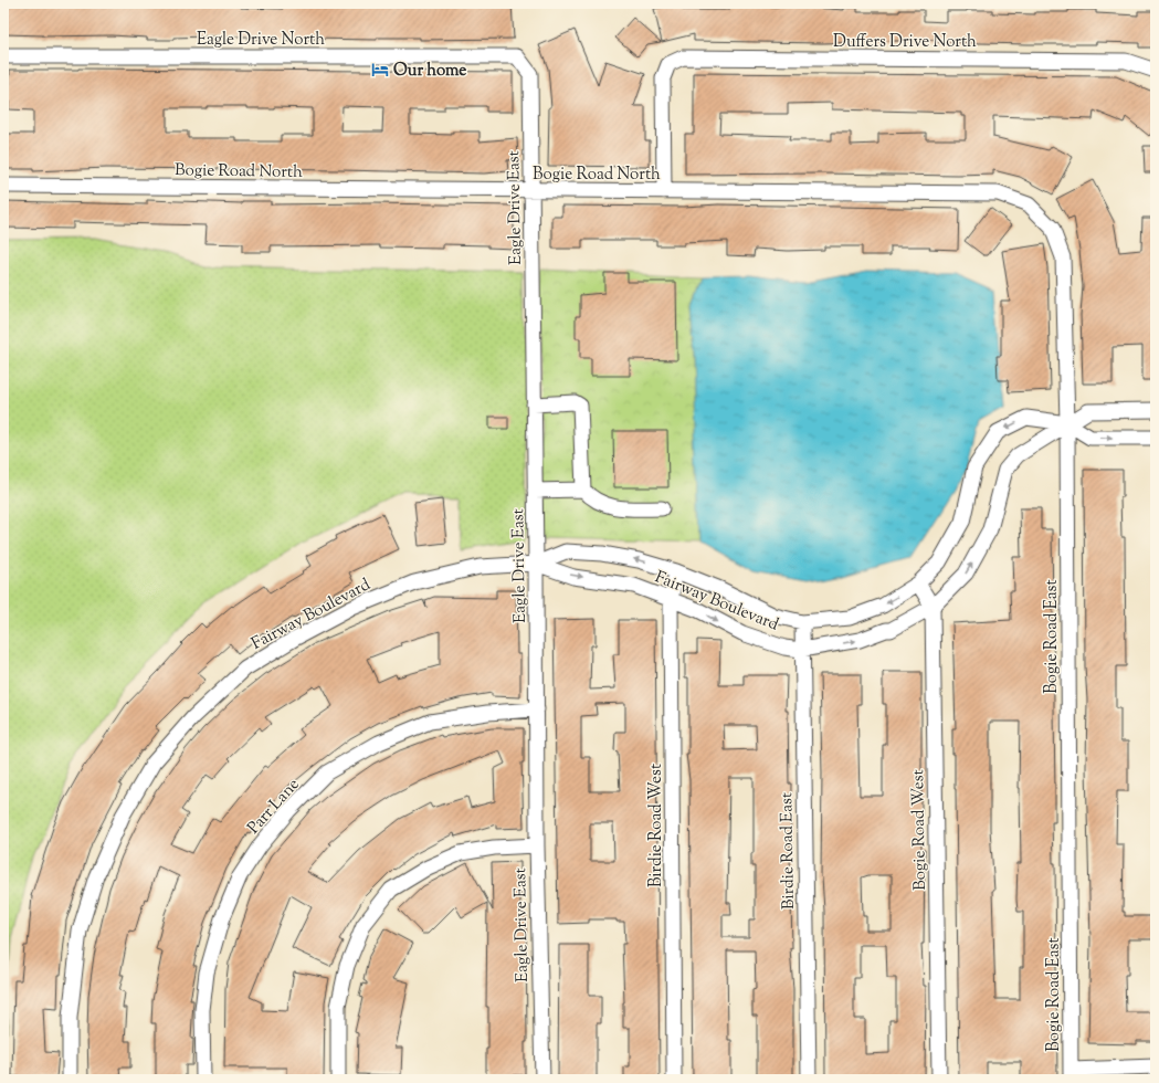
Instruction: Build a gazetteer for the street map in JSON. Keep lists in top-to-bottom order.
{
  "streets": {
    "street": [
      "Eagle Drive North",
      "Duffers Drive North",
      "Bogie Road North",
      "Eagle Drive East",
      "Fairway Boulevard",
      "Bogie Road East",
      "Parr Lane",
      "Birdie Road West",
      "Bogie Road West",
      "Birdie Road East"
    ]
  },
  "crossings": [
    ["Eagle Drive North", "Eagle Drive East"],
    ["Duffers Drive North", "Bogie Road North"],
    ["Bogie Road North", "Eagle Drive East"],
    ["Bogie Road North", "Bogie Road East"],
    ["Eagle Drive East", "Fairway Boulevard"],
    ["Eagle Drive East", "Parr Lane"],
    ["Fairway Boulevard", "Bogie Road East"],
    ["Fairway Boulevard", "Birdie Road West"],
    ["Fairway Boulevard", "Bogie Road West"],
    ["Fairway Boulevard", "Birdie Road East"]
  ],
  "places": {
    "hotel": ["Our home"]
  }
}
